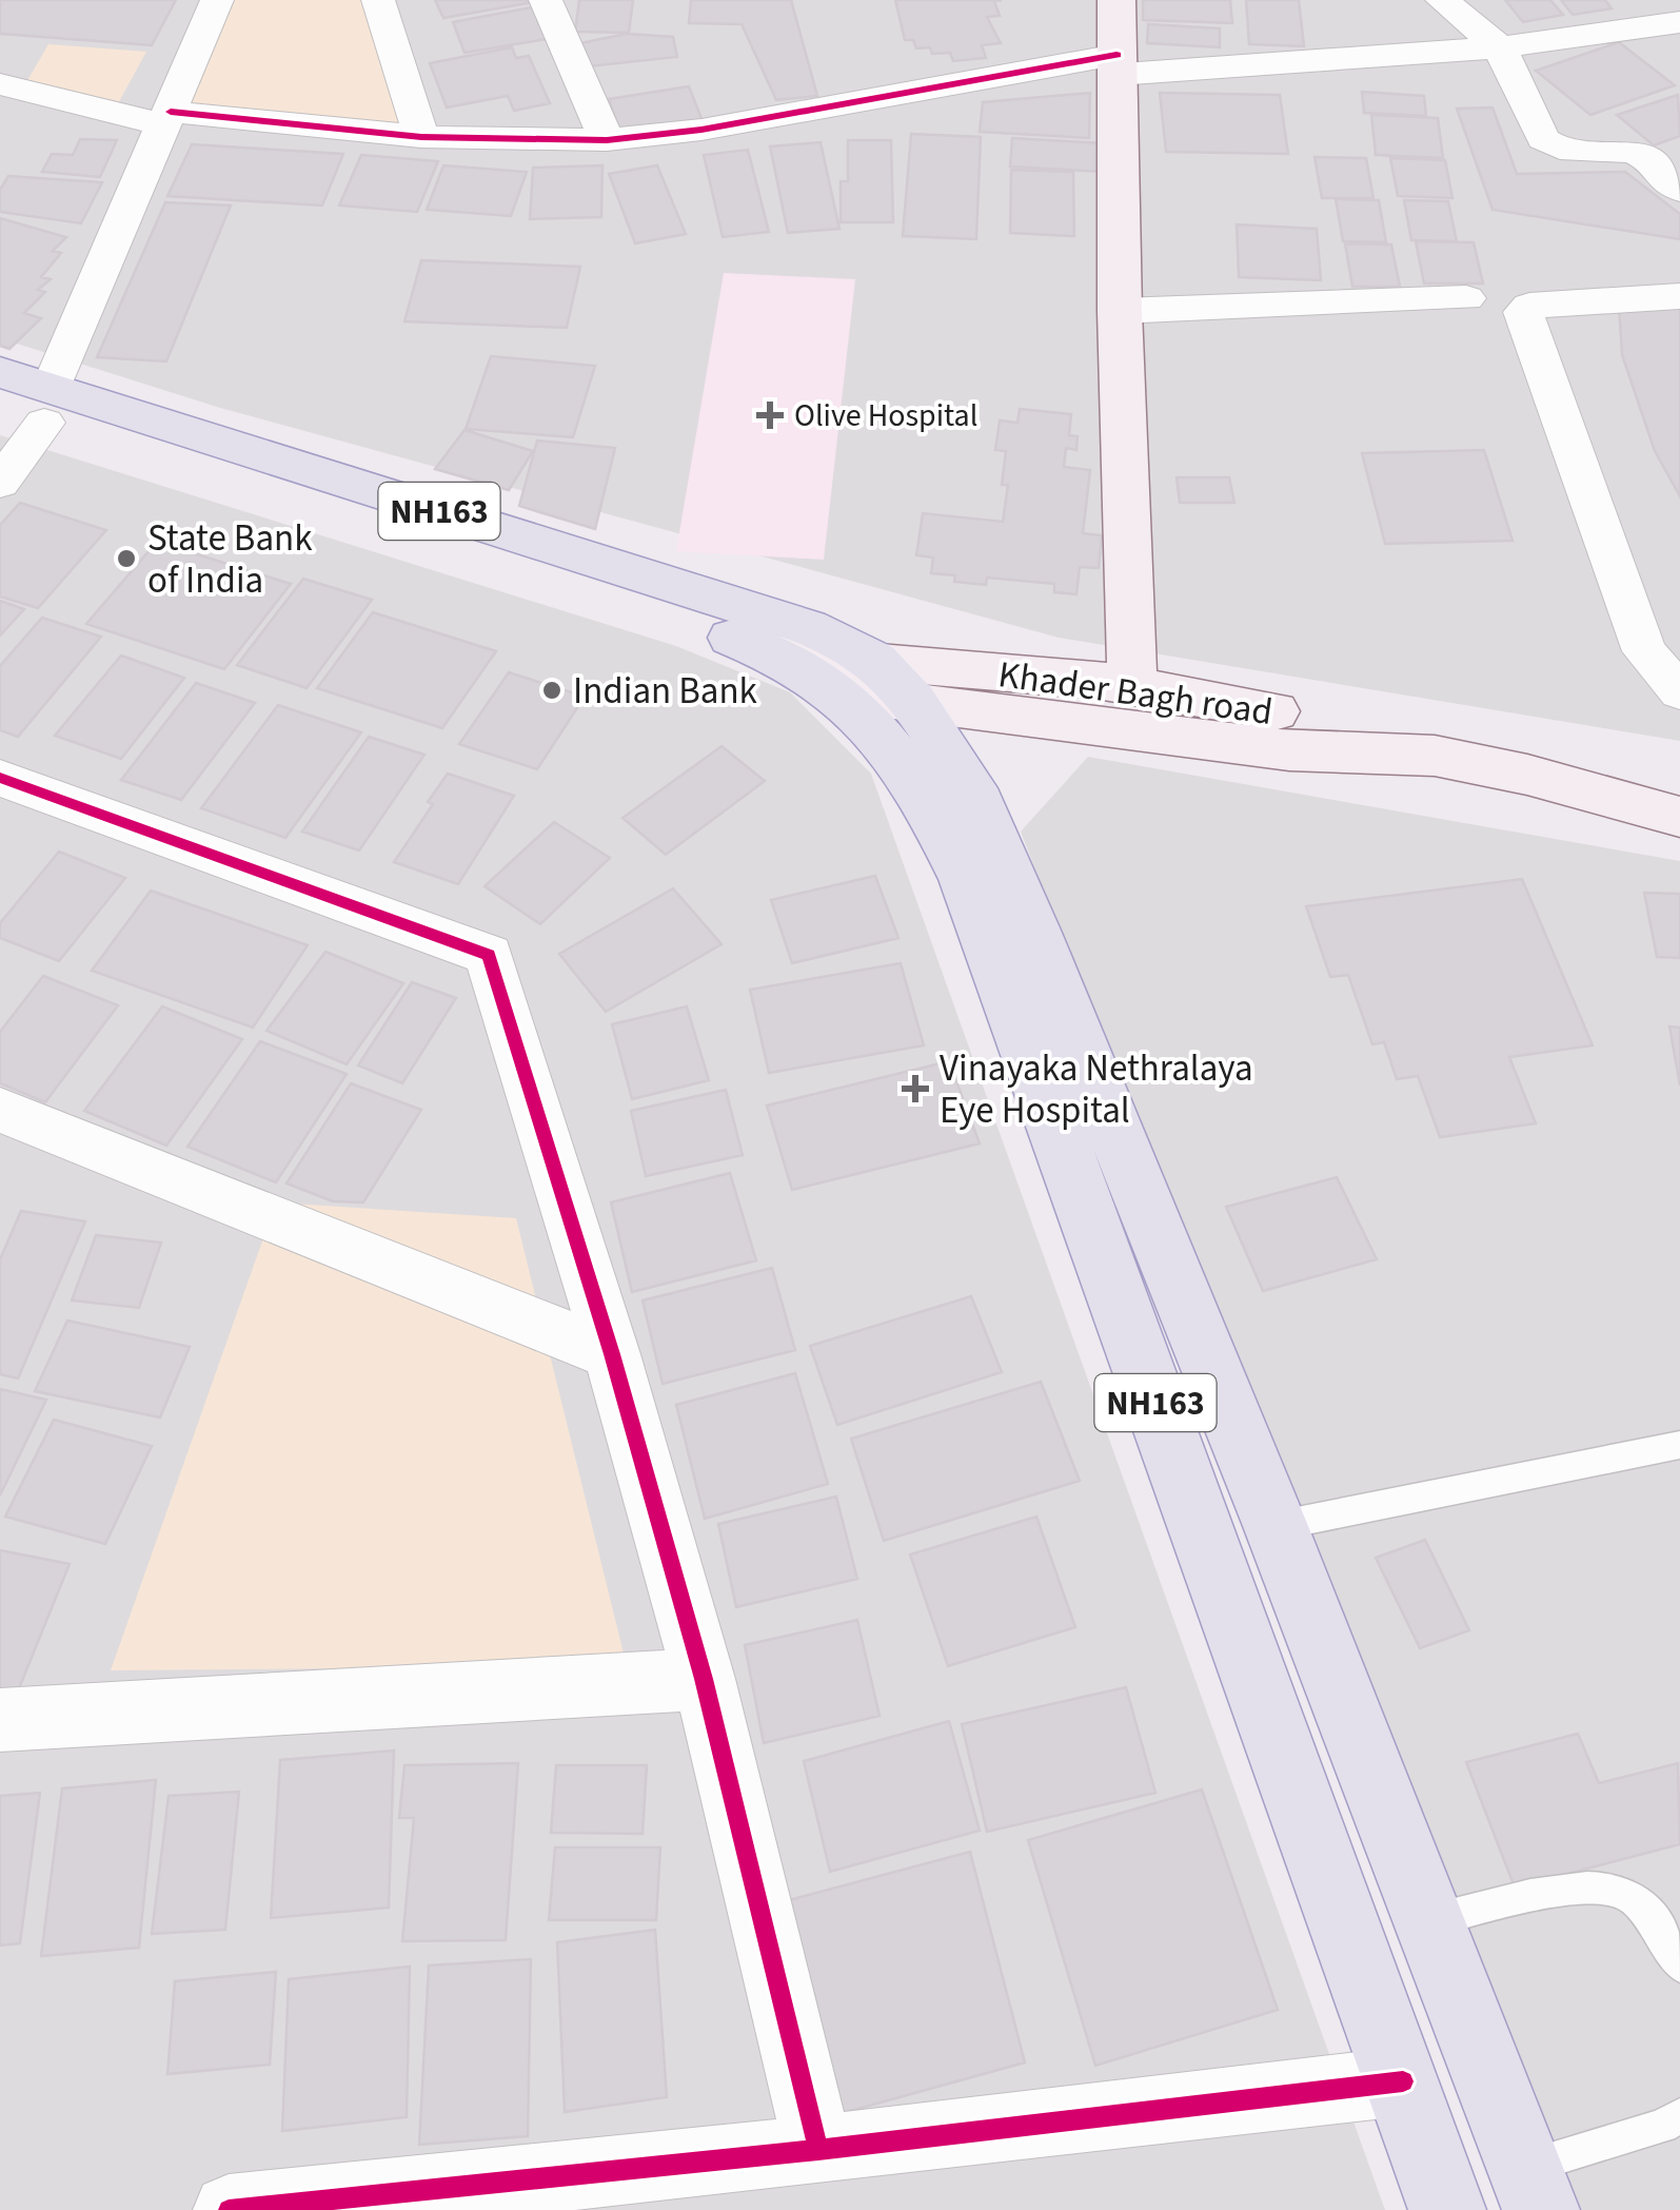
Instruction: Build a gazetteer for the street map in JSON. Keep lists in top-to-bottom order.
{
  "streets": {
    "highway": ["NH163"],
    "street": ["Khader Bagh road"]
  },
  "crossings": [
    ["NH163", "Khader Bagh road"]
  ],
  "places": {
    "health": ["Olive Hospital", "Vinayaka Nethralaya Eye Hospital"],
    "other": ["State Bank of India", "Indian Bank"]
  }
}
